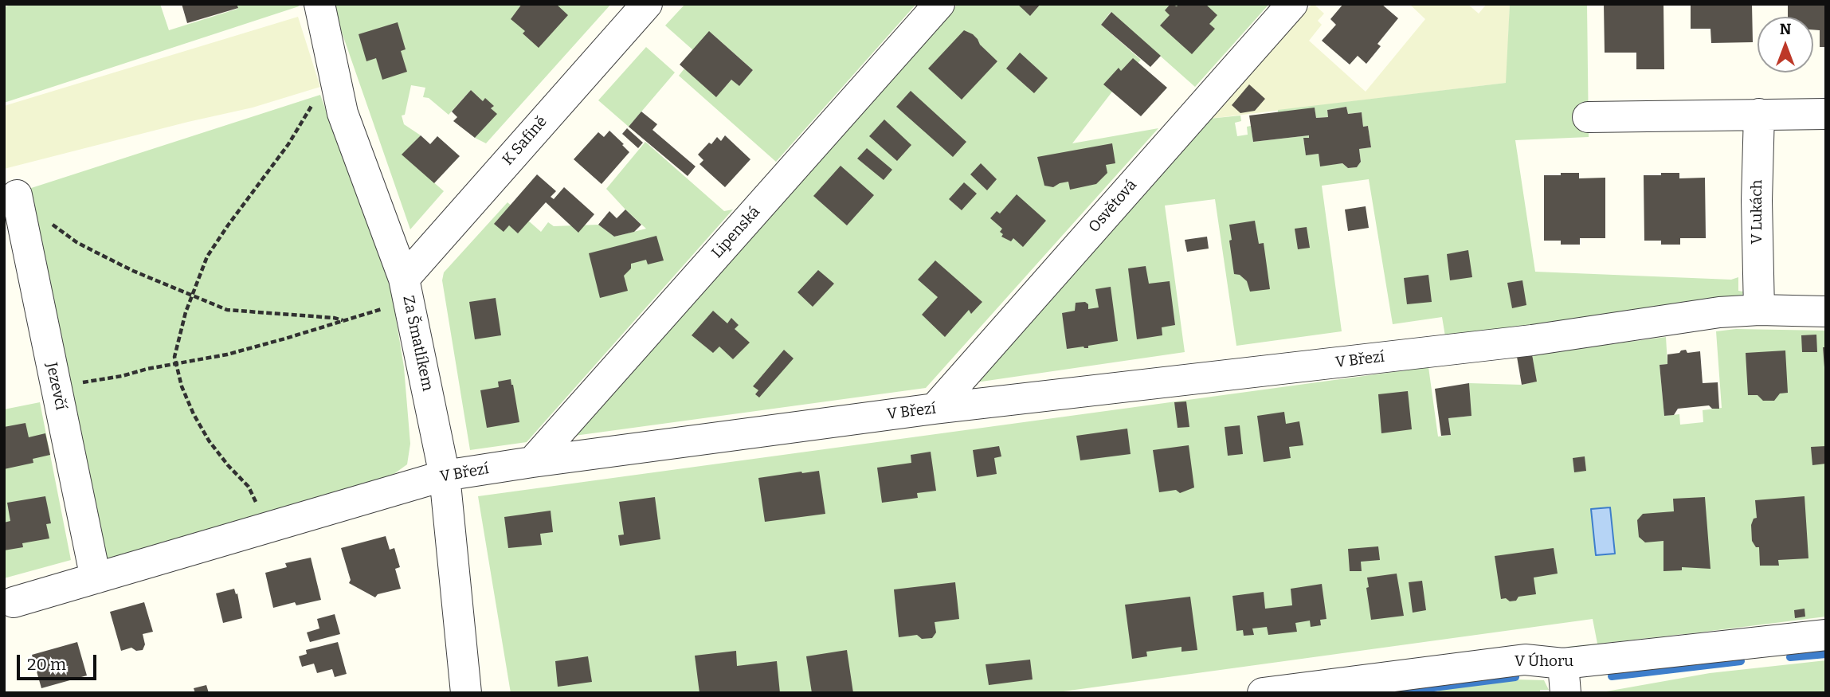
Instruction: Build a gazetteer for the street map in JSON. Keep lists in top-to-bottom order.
{
  "streets": {
    "street": [
      "K Safině",
      "Osvětová",
      "V Lukách",
      "Lipenská",
      "Za Šmatlíkem",
      "V Březí",
      "Jezevčí",
      "V Úhoru"
    ]
  },
  "crossings": [
    ["K Safině", "Za Šmatlíkem"],
    ["Osvětová", "V Březí"],
    ["V Lukách", "V Březí"],
    ["Lipenská", "V Březí"],
    ["Za Šmatlíkem", "V Březí"],
    ["V Březí", "Jezevčí"]
  ],
  "scale_bar": "20 m",
  "north": "top"
}
